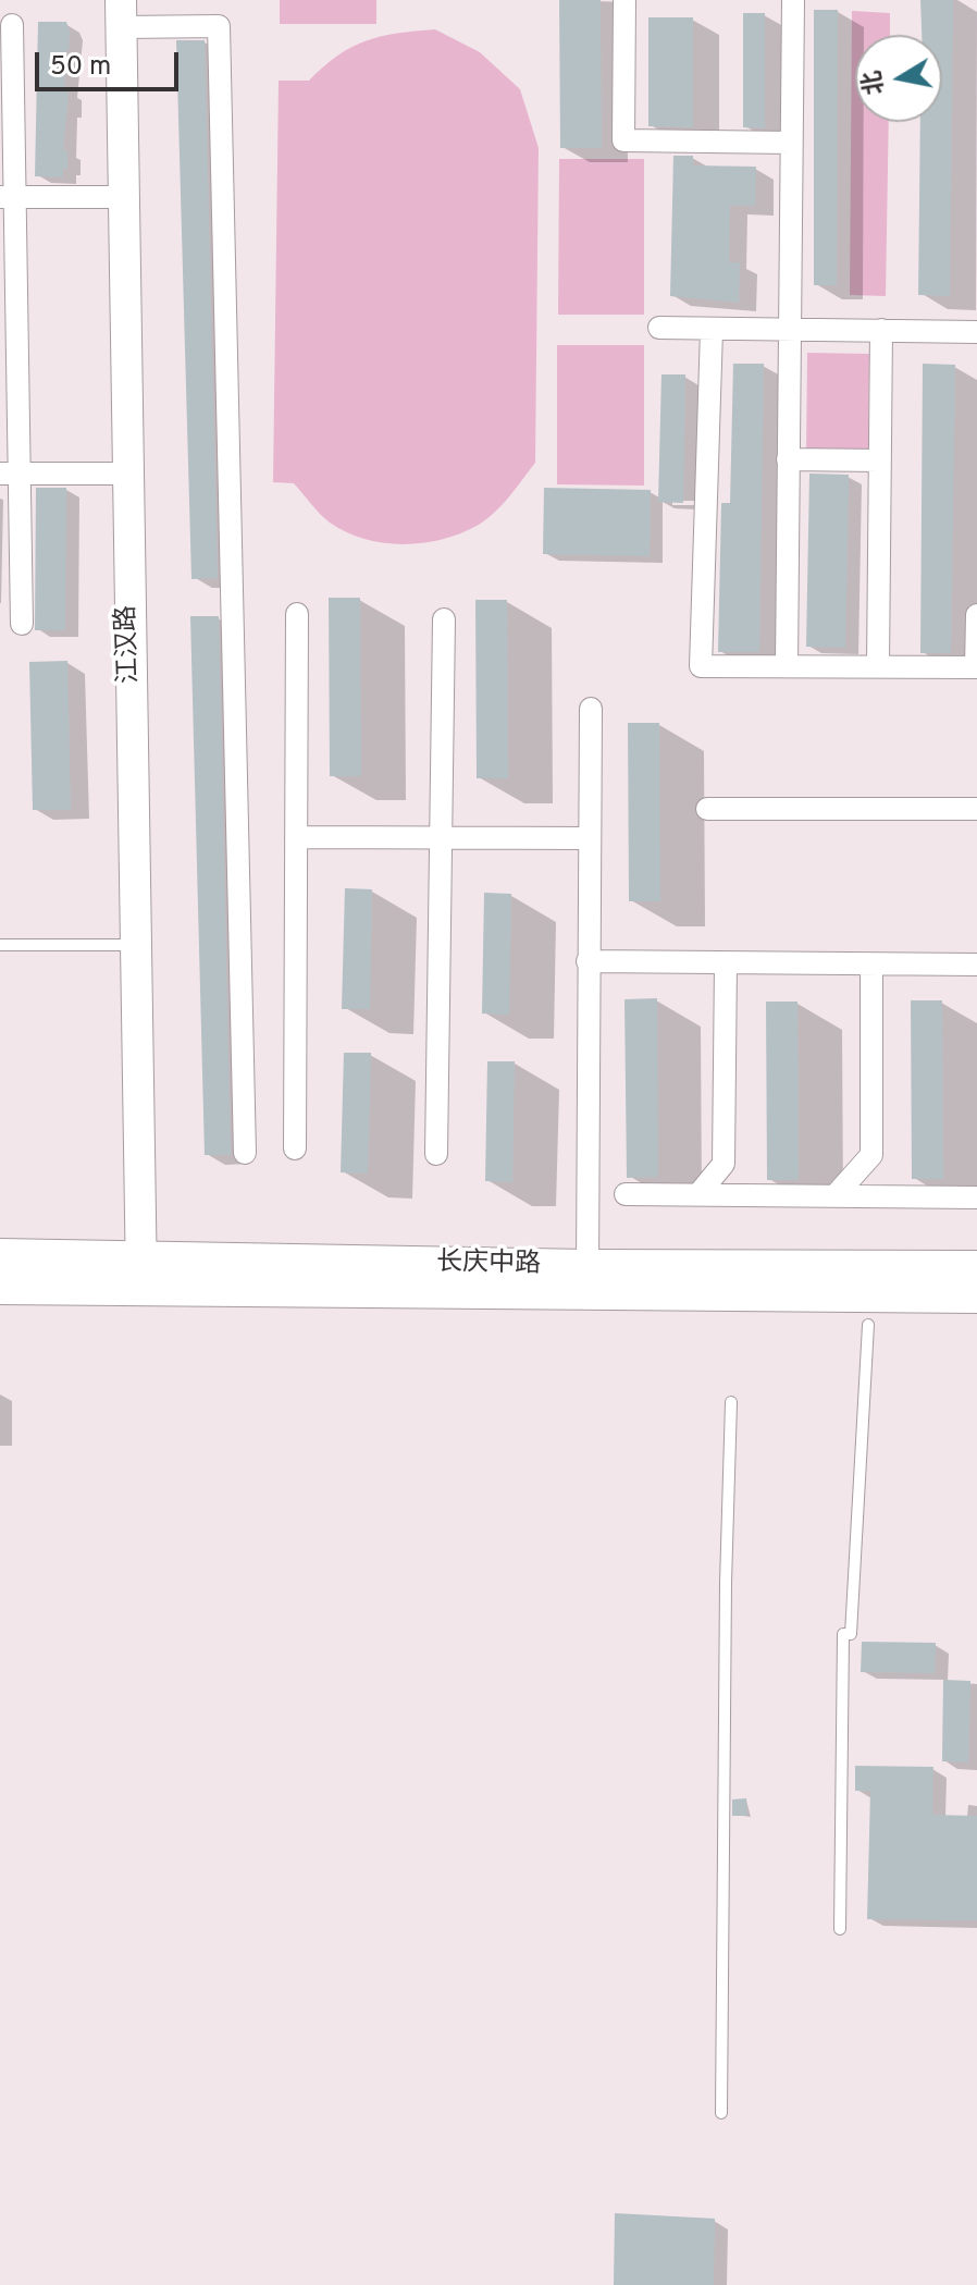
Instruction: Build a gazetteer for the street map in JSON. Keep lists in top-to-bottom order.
{
  "streets": {
    "main road": ["长庆中路"],
    "street": ["江汉路"]
  },
  "crossings": [
    ["江汉路", "长庆中路"]
  ],
  "scale_bar": "50 m",
  "north": "left"
}
